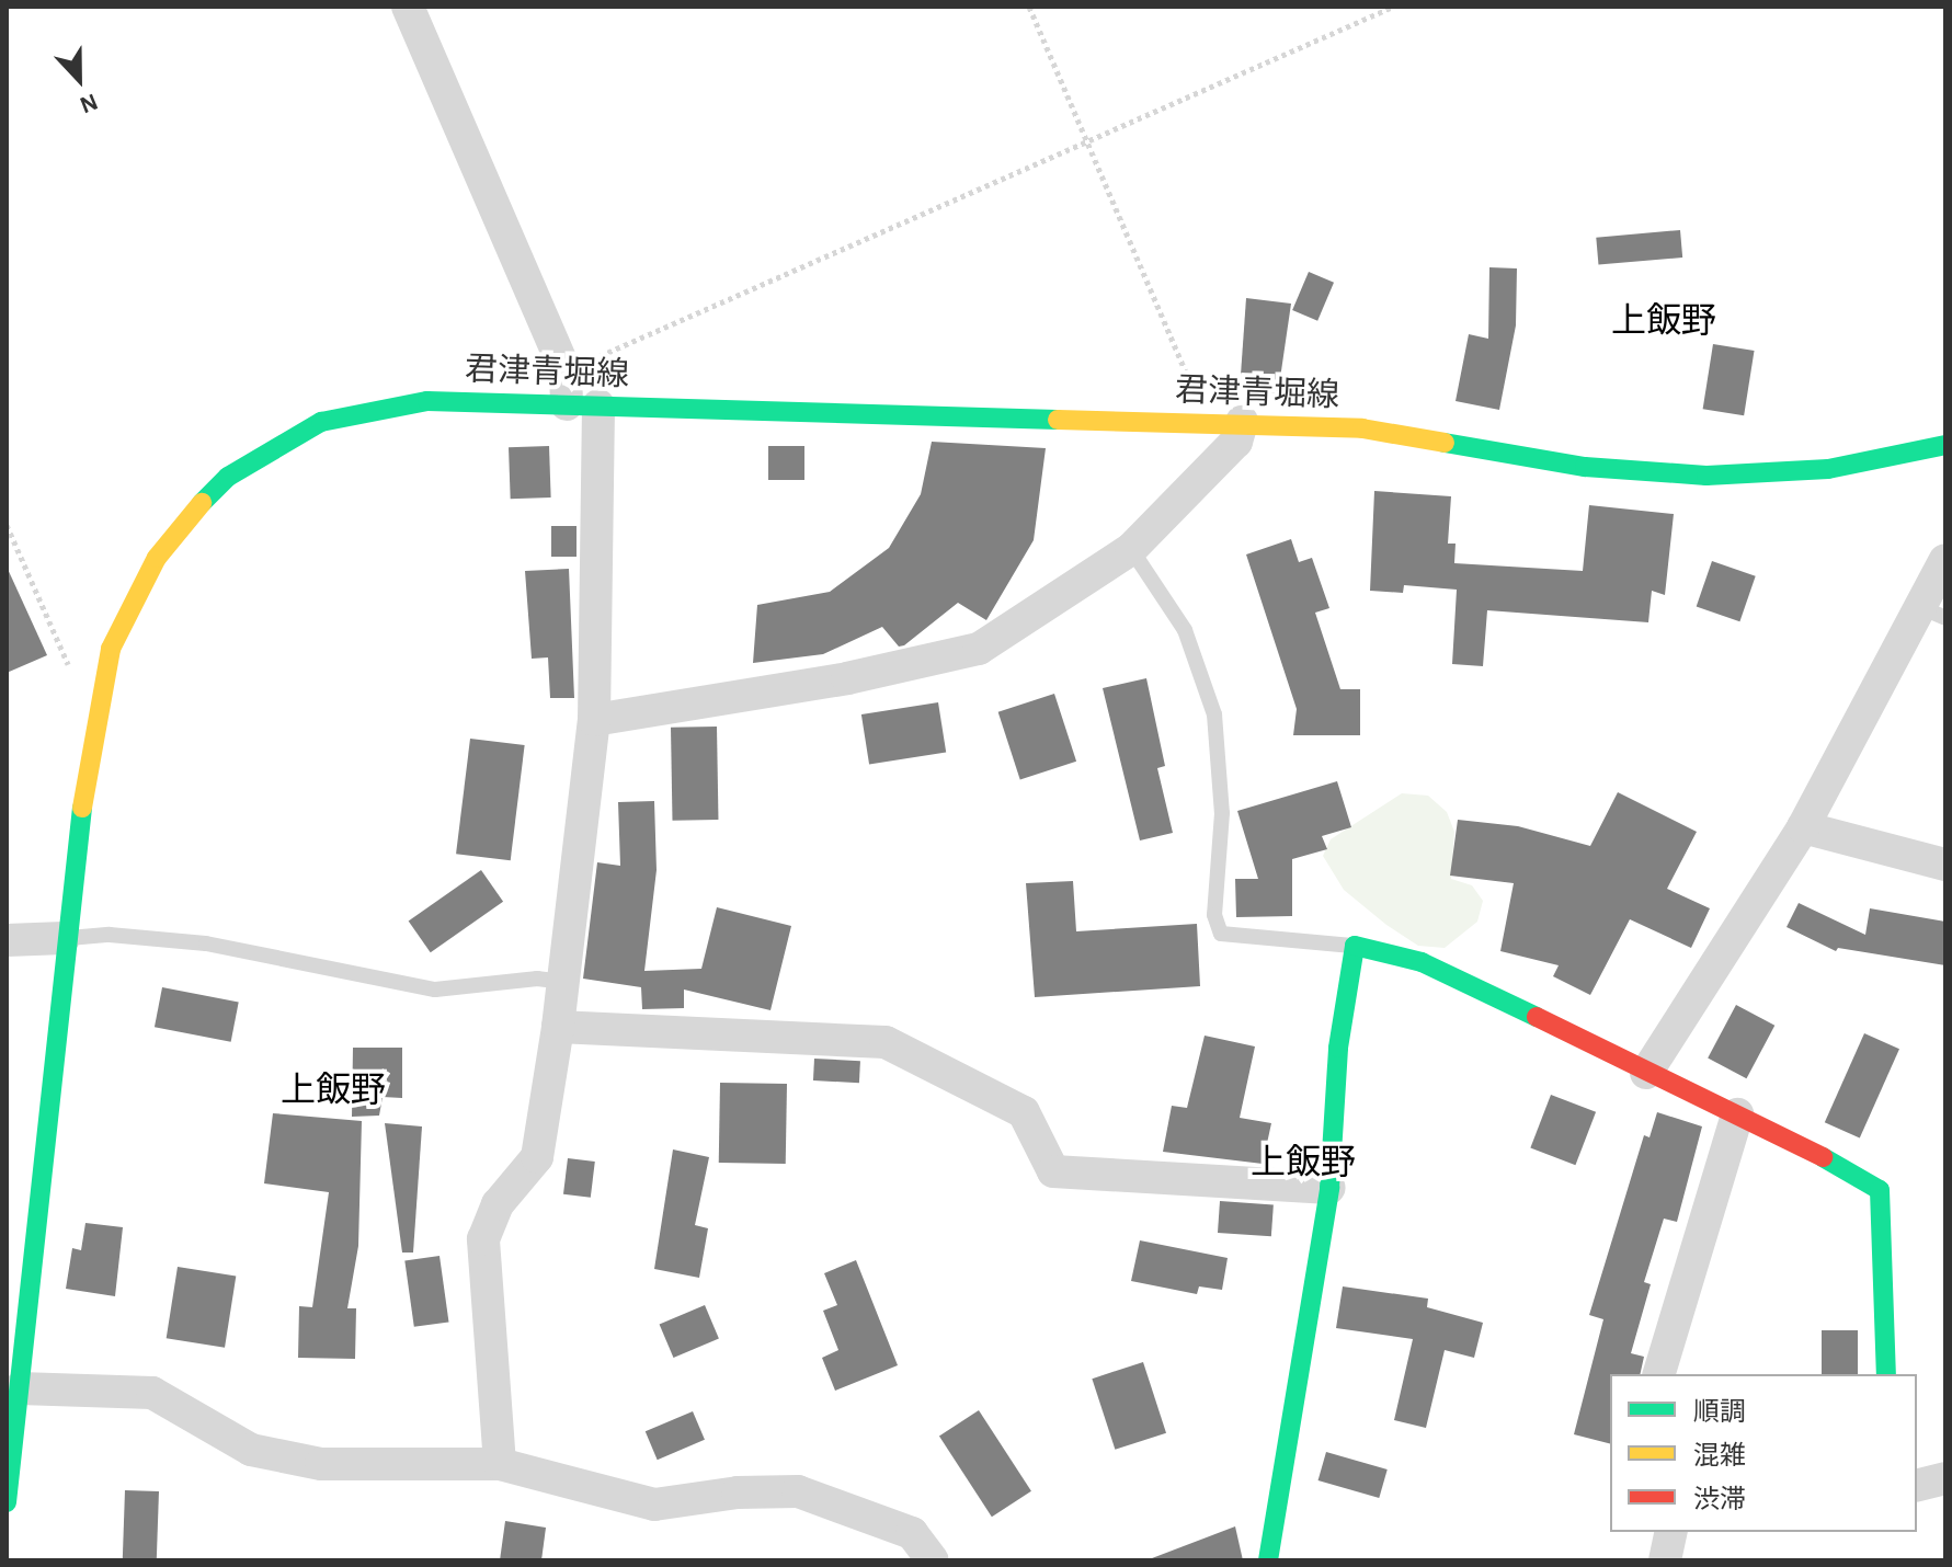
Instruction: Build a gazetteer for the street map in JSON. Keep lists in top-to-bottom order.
{
  "streets": {
    "main road": ["君津青堀線"]
  },
  "districts": ["上飯野", "上飯野", "上飯野"],
  "legend": ["順調", "混雑", "渋滞"],
  "north": "bottom"
}
